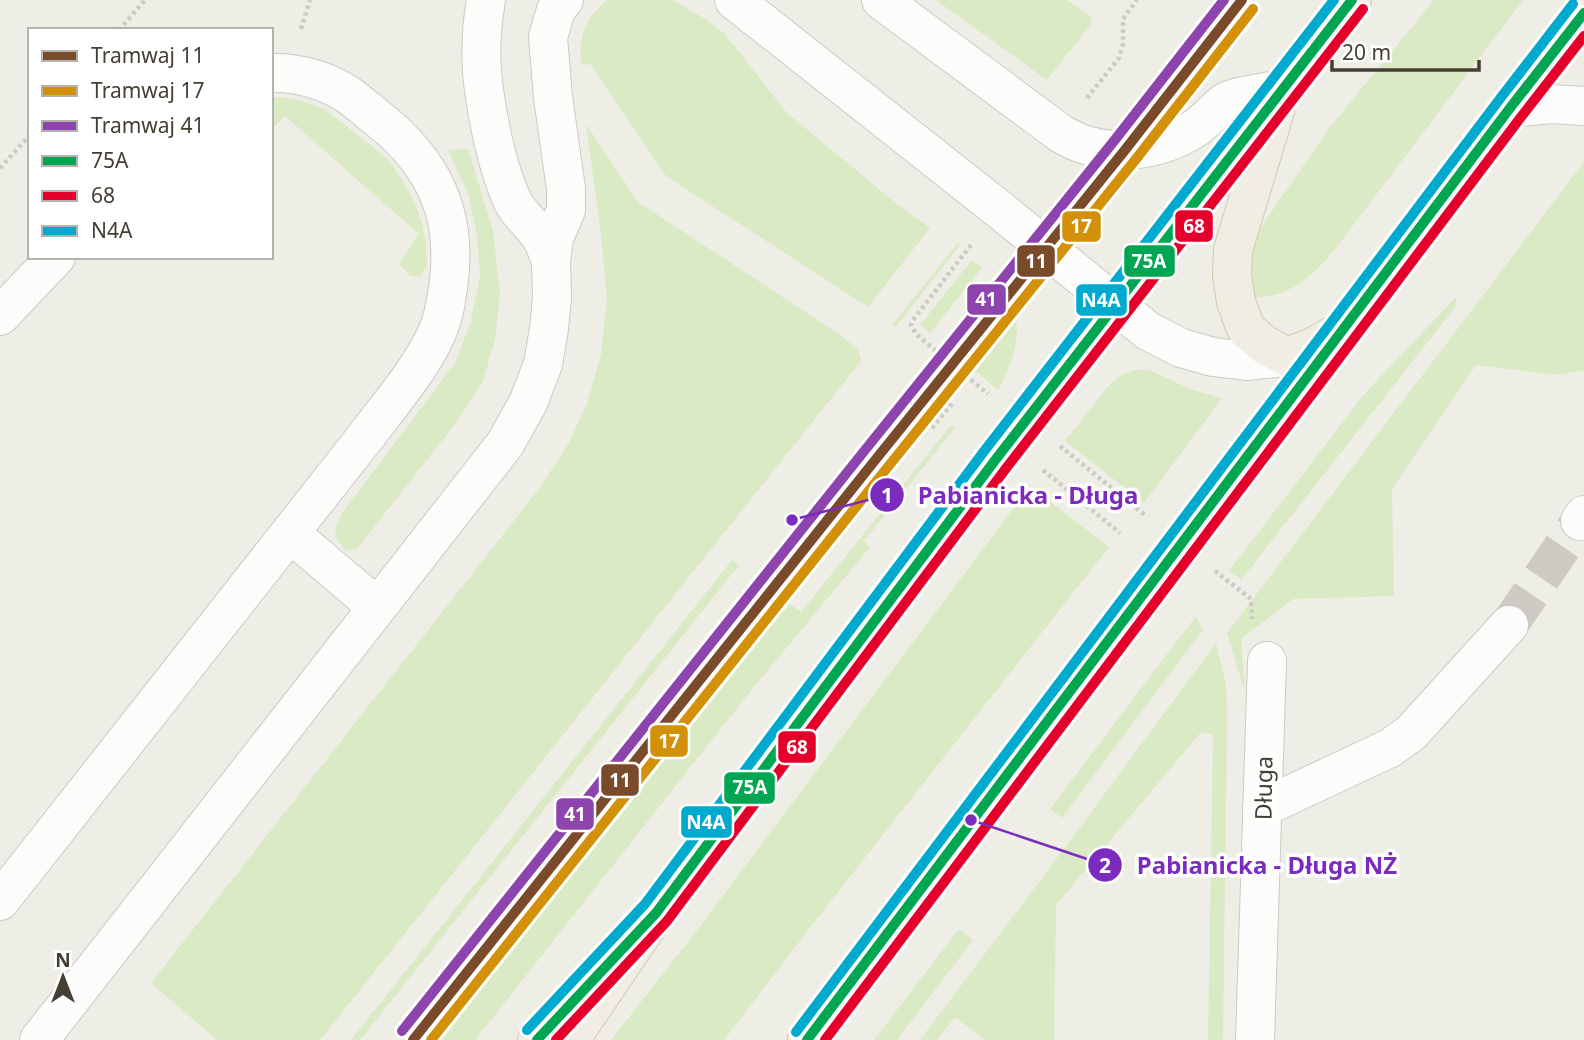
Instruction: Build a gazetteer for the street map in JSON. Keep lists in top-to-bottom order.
{
  "streets": {
    "street": ["Długa"]
  },
  "places": ["Pabianicka - Długa", "Pabianicka - Długa NŻ"],
  "lines": [
    "tram line 11",
    "tram line 41",
    "transit line 75A",
    "transit line N4A",
    "tram line 17",
    "transit line 68"
  ],
  "legend": [
    "Tramwaj 11",
    "Tramwaj 17",
    "Tramwaj 41",
    "75A",
    "68",
    "N4A"
  ],
  "scale_bar": "20 m",
  "north": "top"
}
